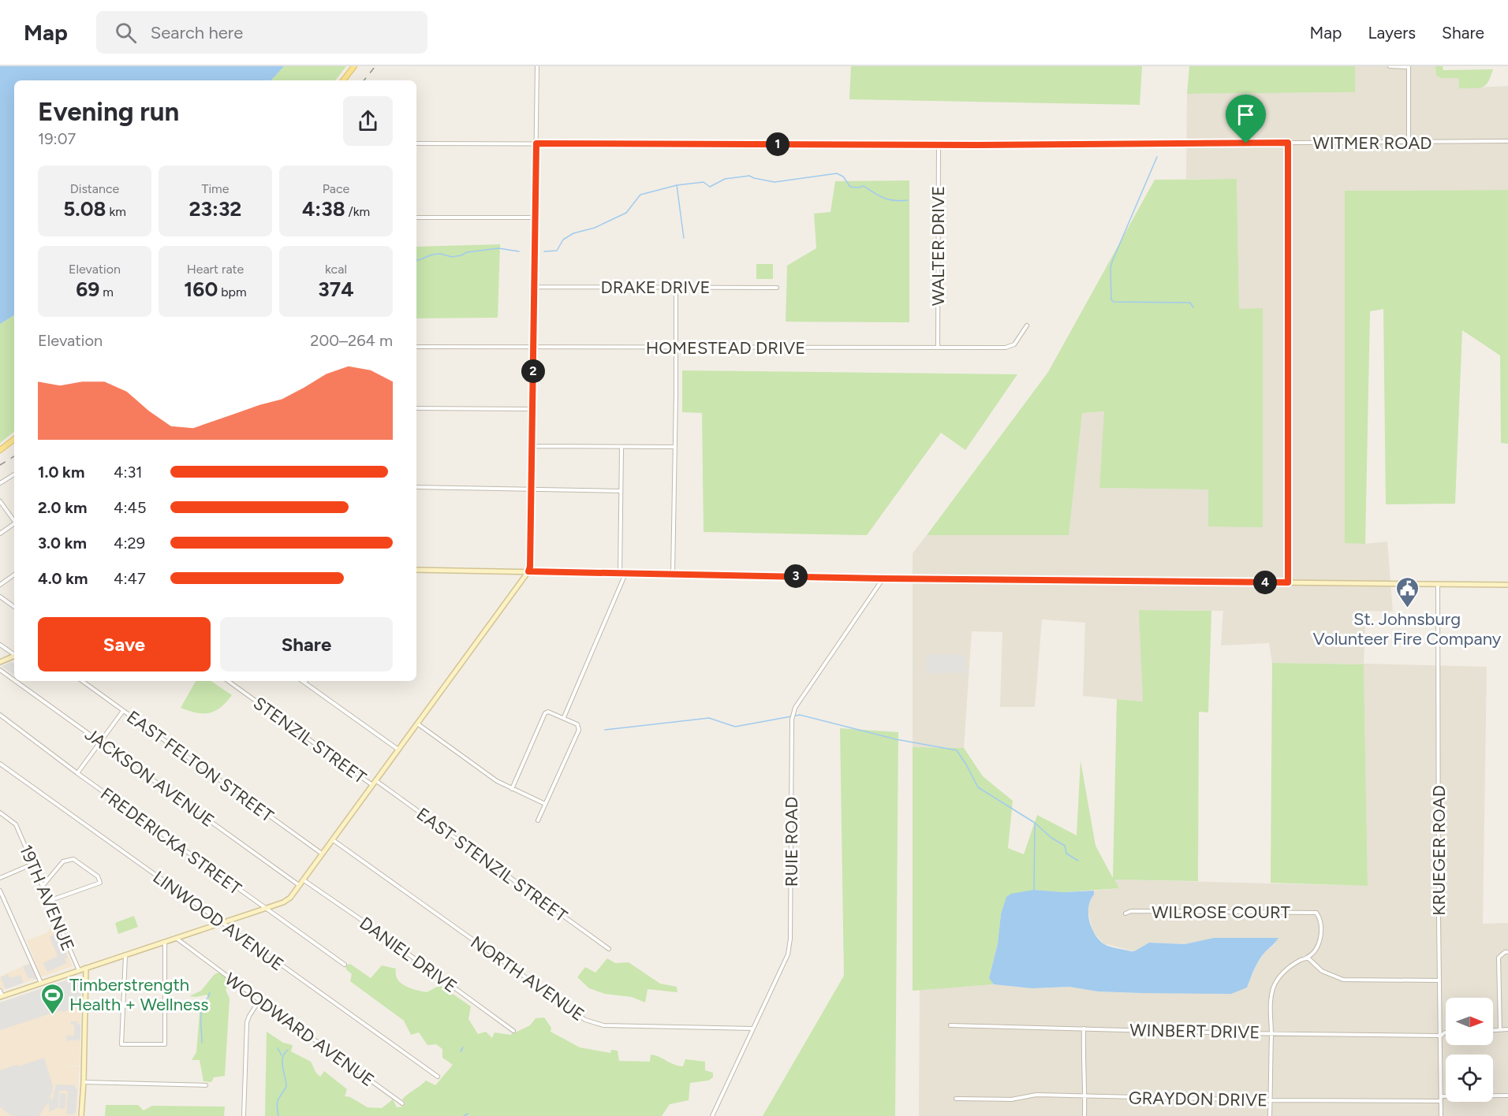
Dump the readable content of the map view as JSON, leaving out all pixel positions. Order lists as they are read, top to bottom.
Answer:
{
  "streets": {
    "street": [
      "WITMER ROAD",
      "WALTER DRIVE",
      "DRAKE DRIVE",
      "HOMESTEAD DRIVE",
      "STENZIL STREET",
      "EAST FELTON STREET",
      "JACKSON AVENUE",
      "FREDERICKA STREET",
      "RUIE ROAD",
      "KRUEGER ROAD",
      "EAST STENZIL STREET",
      "19TH AVENUE",
      "WILROSE COURT",
      "LINWOOD AVENUE",
      "DANIEL DRIVE",
      "NORTH AVENUE",
      "WOODWARD AVENUE",
      "WINBERT DRIVE",
      "GRAYDON DRIVE"
    ]
  },
  "crossings": [
    ["WITMER ROAD", "WALTER DRIVE"],
    ["WALTER DRIVE", "HOMESTEAD DRIVE"],
    ["RUIE ROAD", "NORTH AVENUE"],
    ["KRUEGER ROAD", "WINBERT DRIVE"],
    ["KRUEGER ROAD", "GRAYDON DRIVE"]
  ],
  "places": {
    "public building": ["St. Johnsburg Volunteer Fire Company"],
    "sports": ["Timberstrength Health + Wellness"]
  },
  "north": "right",
  "page": {
    "header": "Map",
    "search": "Search here",
    "nav": ["Map", "Layers", "Share"],
    "heading": ["Evening run", "19:07"],
    "pins": [
      "1",
      "2",
      "3",
      "4"
    ],
    "stats": [
      ["Distance", "5.08 km"],
      ["Time", "23:32"],
      ["Pace", "4:38 /km"],
      ["Elevation", "69 m"],
      ["Heart rate", "160 bpm"],
      ["kcal", "374"]
    ],
    "chart": ["Elevation", "200–264 m"],
    "list": [
      {
        "name": "1.0 km",
        "note": "4:31"
      },
      {
        "name": "2.0 km",
        "note": "4:45"
      },
      {
        "name": "3.0 km",
        "note": "4:29"
      },
      {
        "name": "4.0 km",
        "note": "4:47"
      }
    ],
    "buttons": ["Save", "Share"]
  }
}
